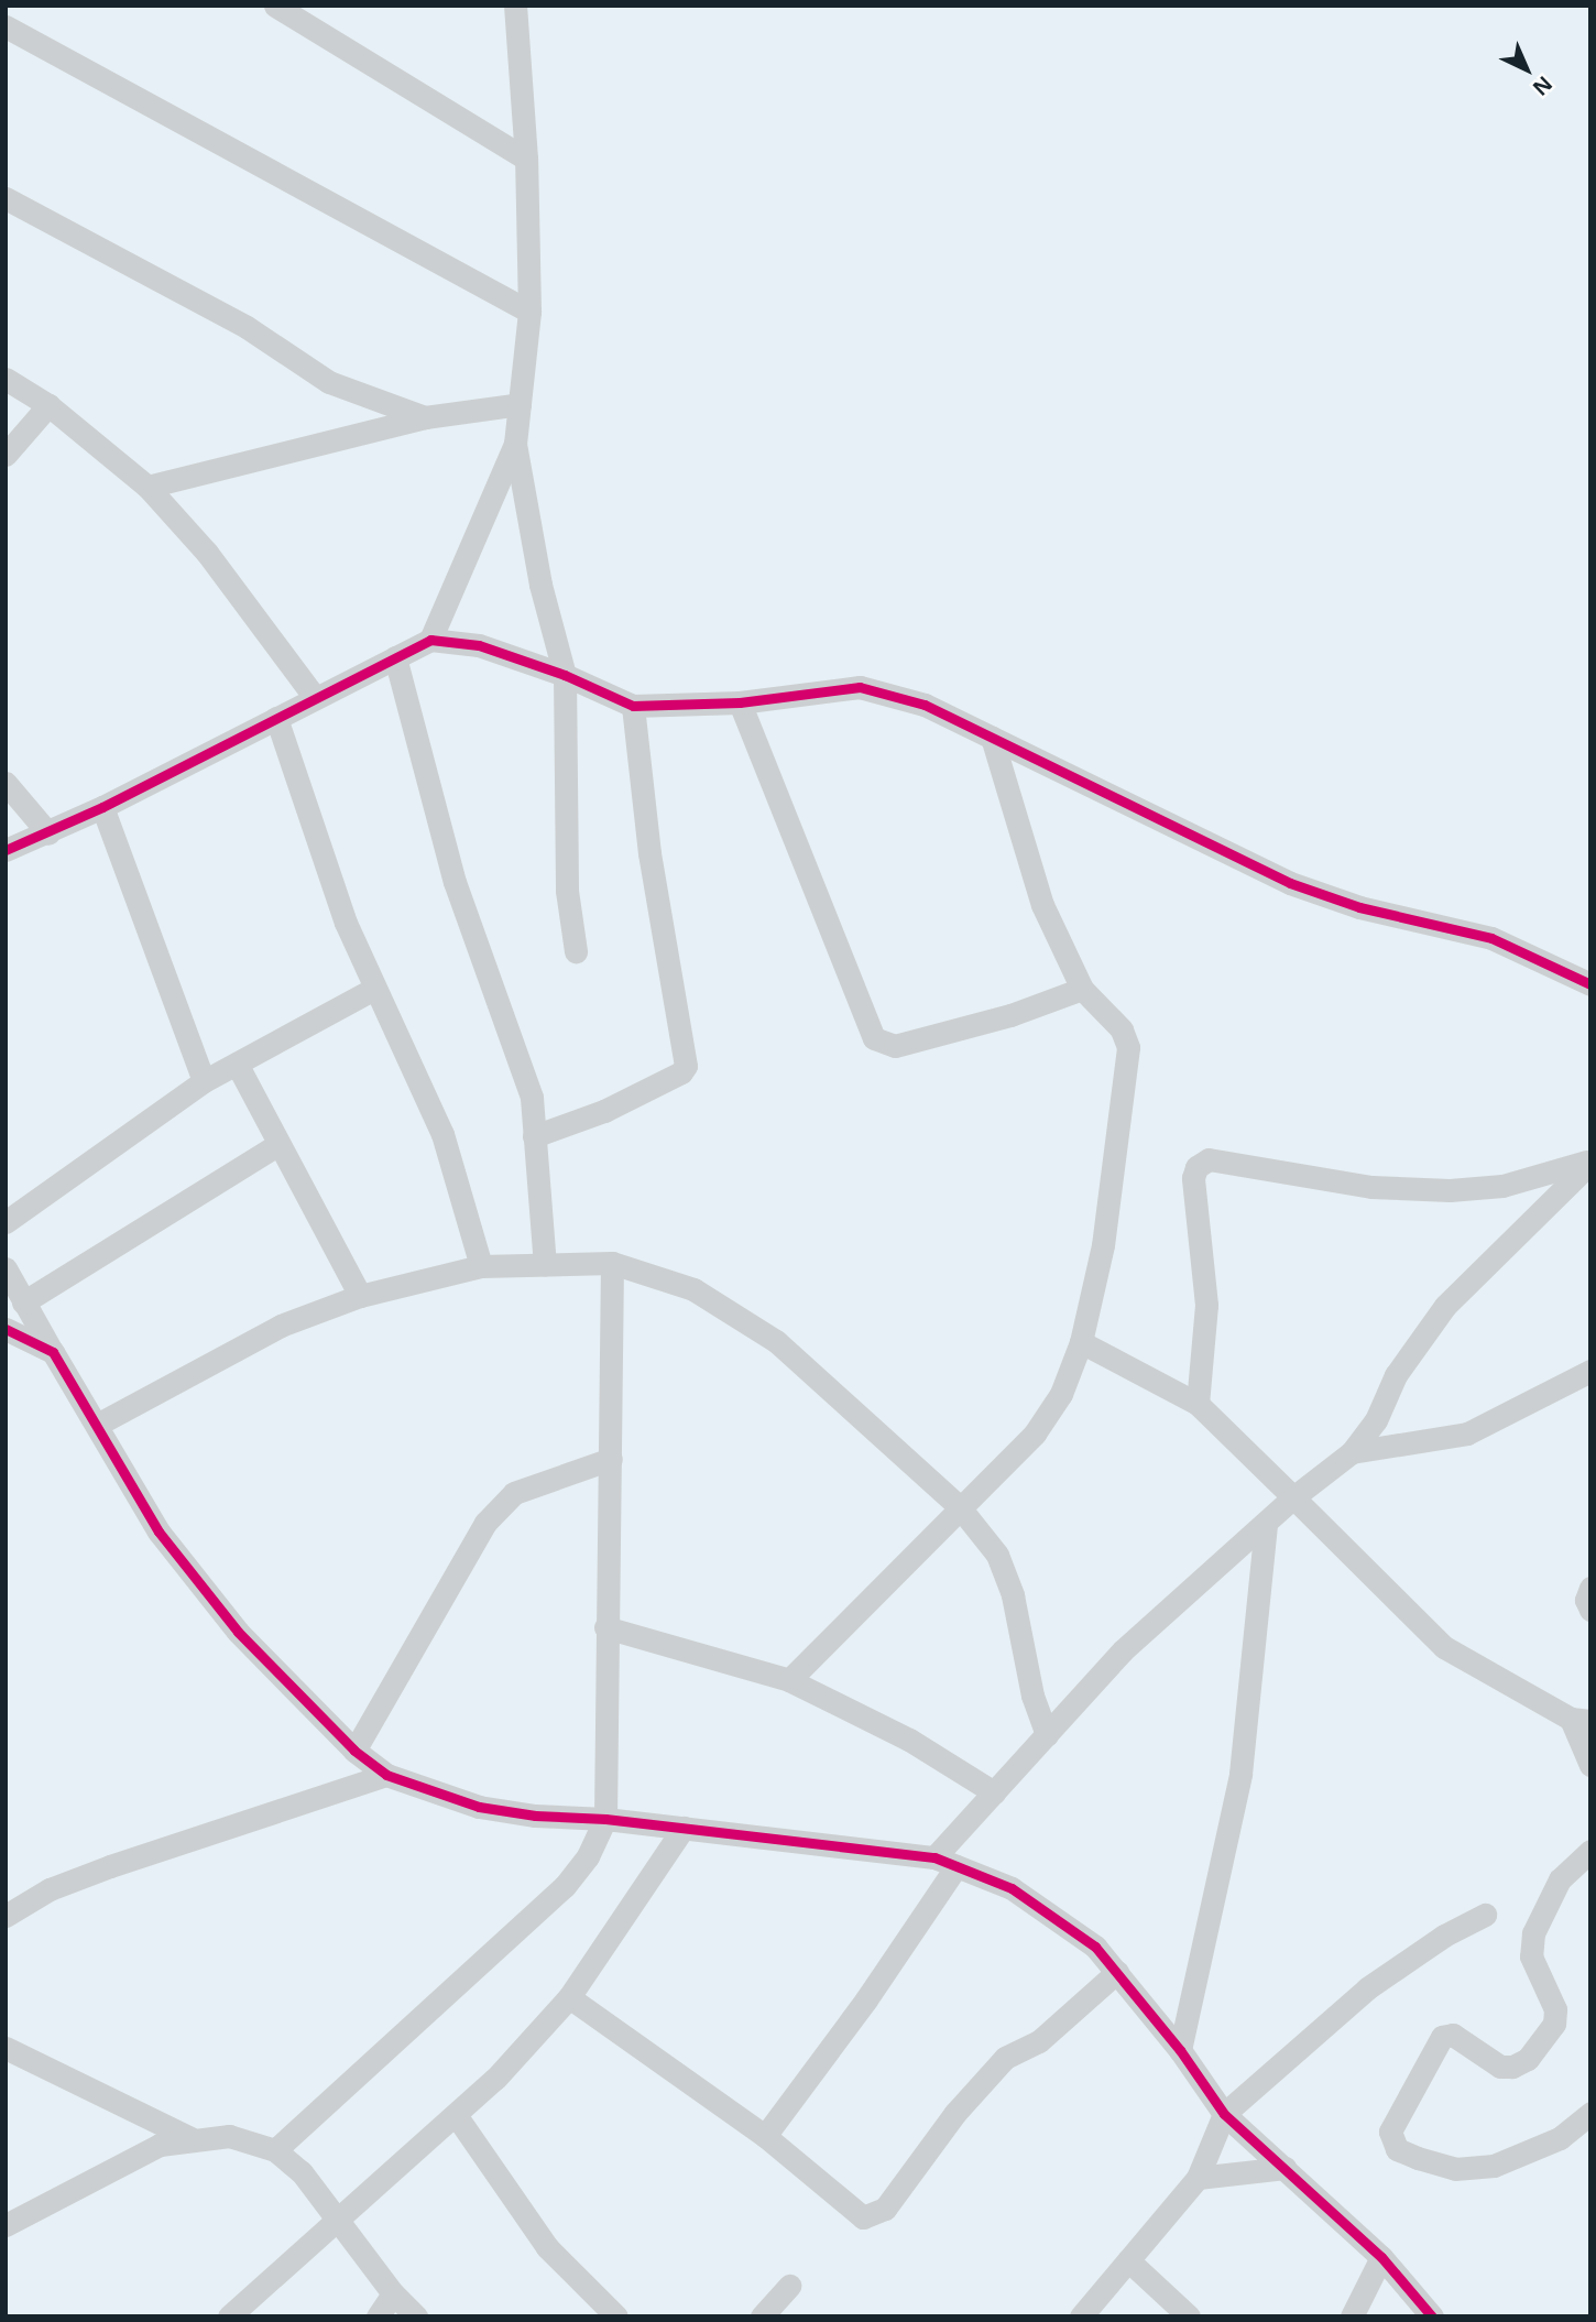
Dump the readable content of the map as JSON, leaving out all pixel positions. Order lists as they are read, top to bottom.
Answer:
{
  "north": "bottom right"
}
